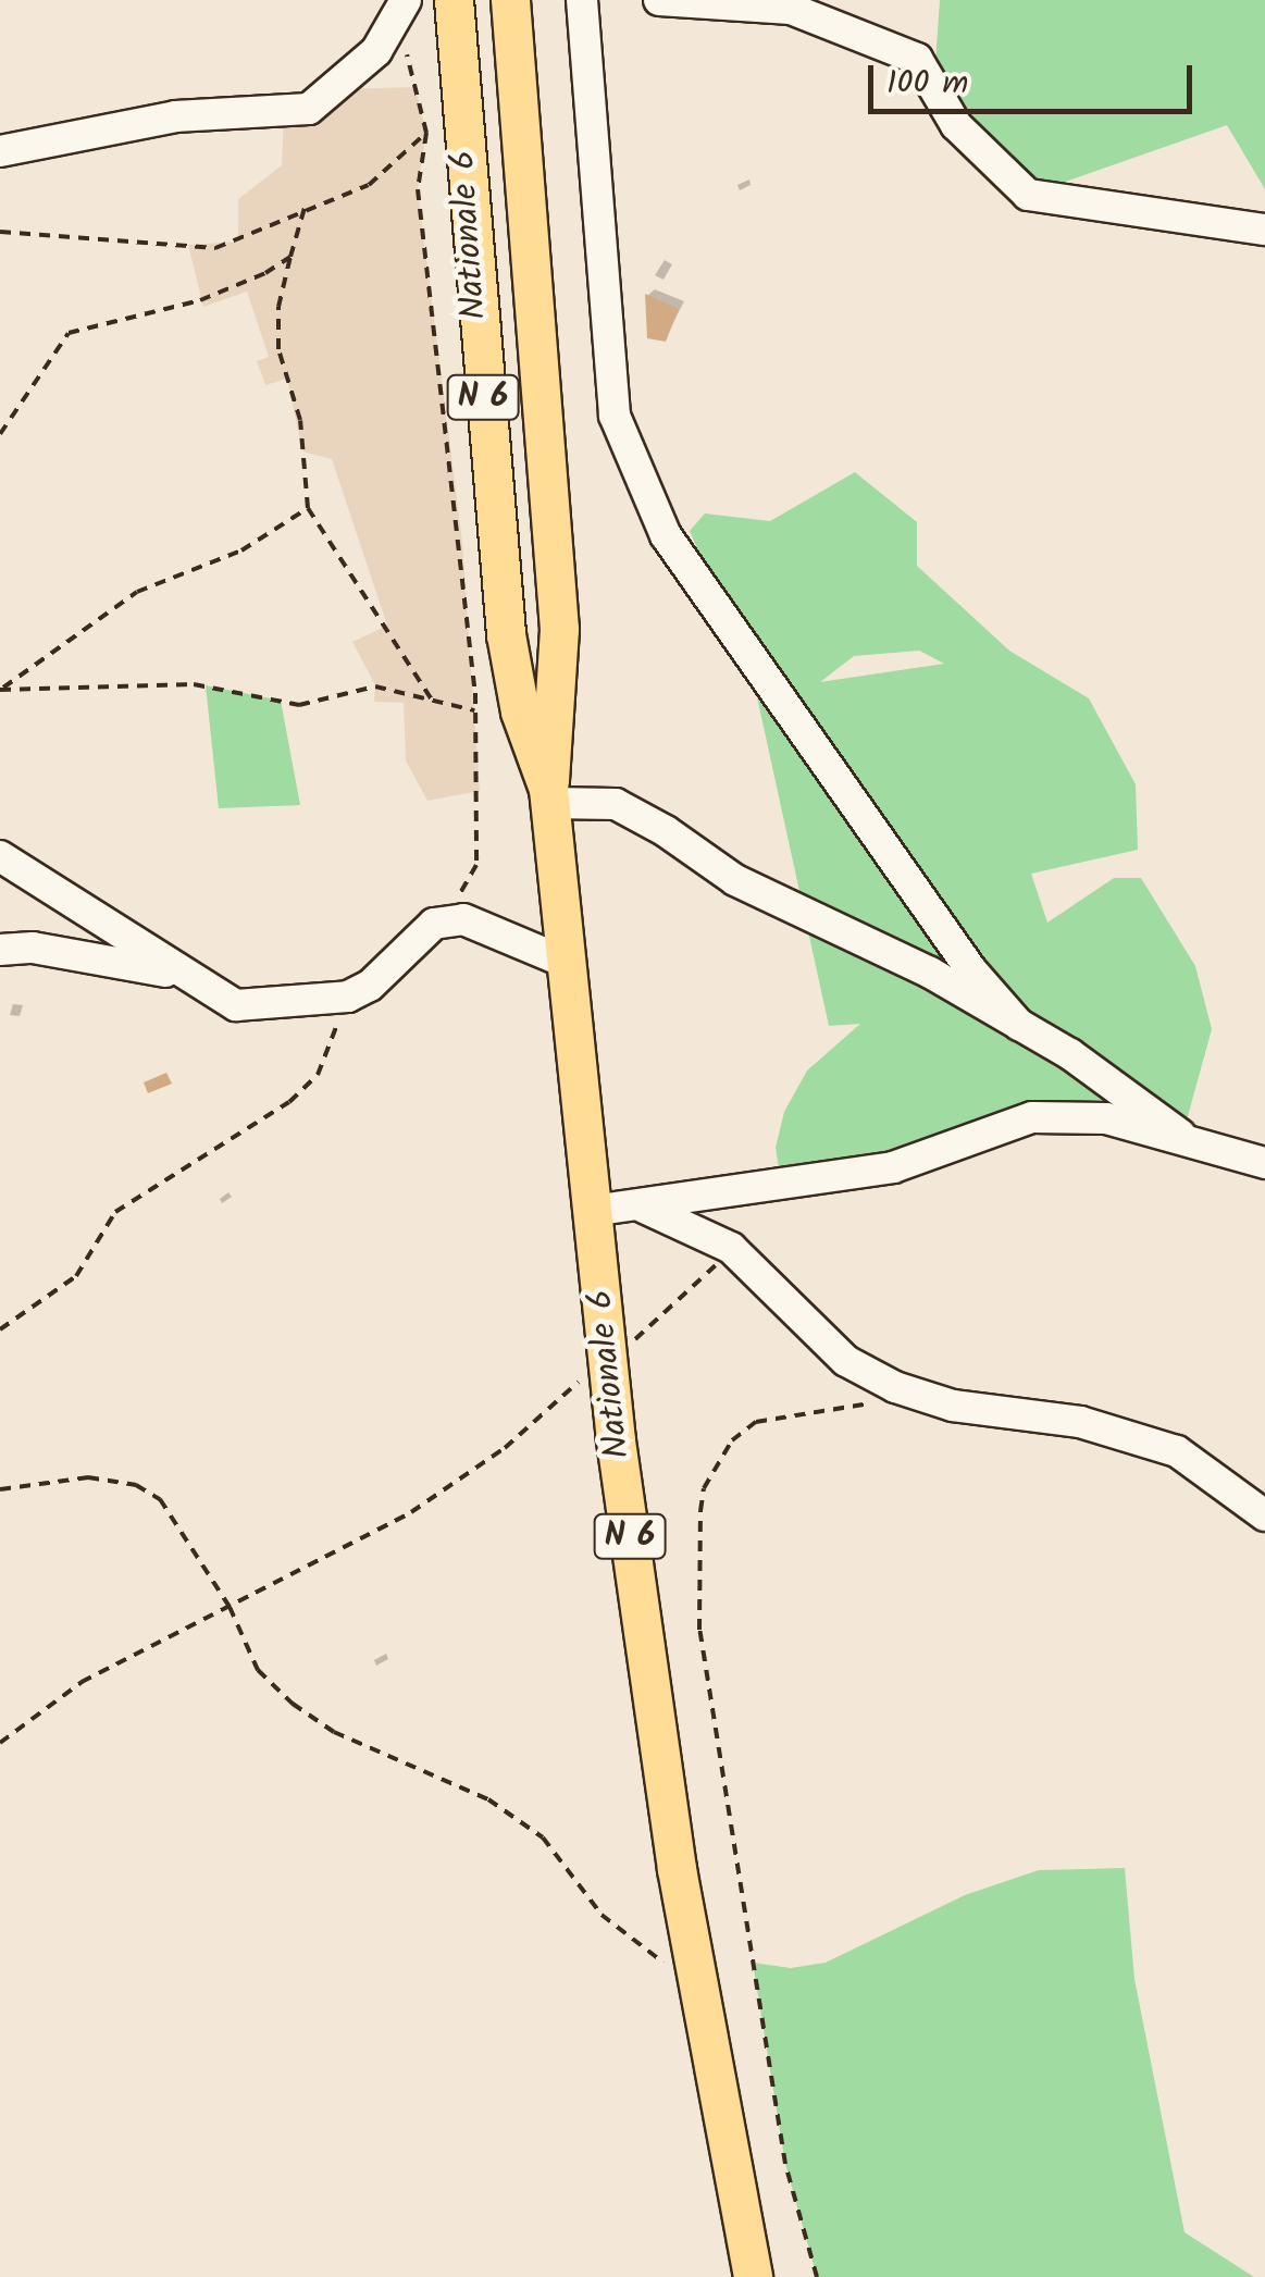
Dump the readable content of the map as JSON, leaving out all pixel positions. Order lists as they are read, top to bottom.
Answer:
{
  "streets": {
    "main road": ["Nationale 6", "N 6"]
  },
  "scale_bar": "100 m"
}
